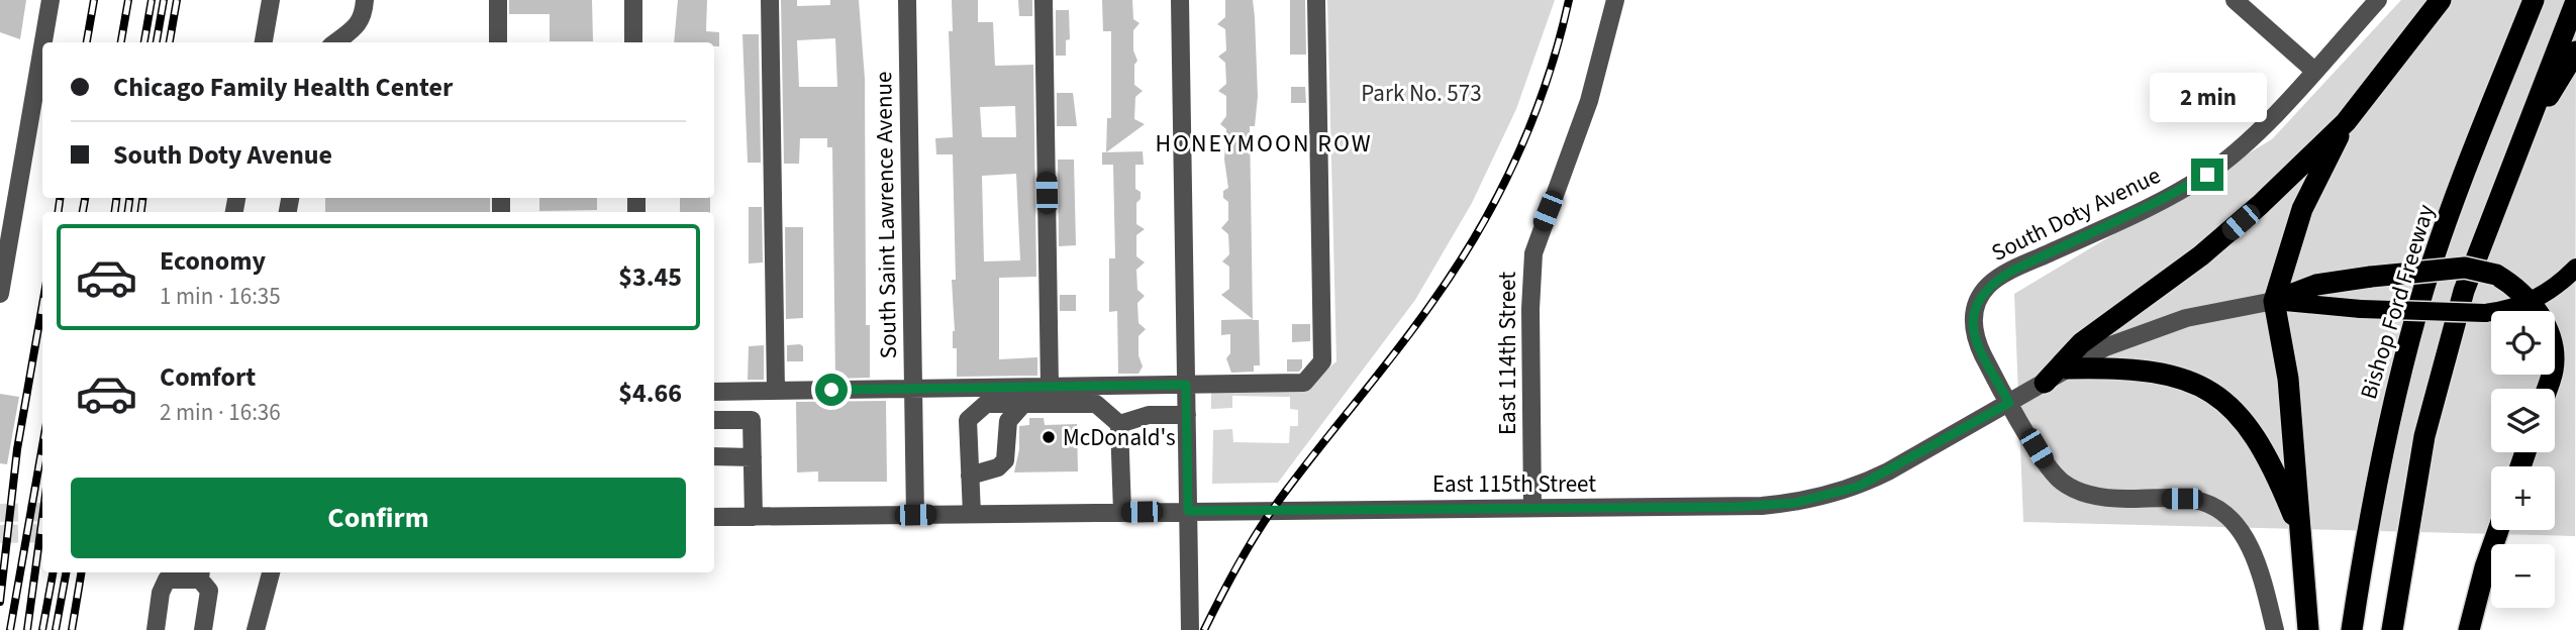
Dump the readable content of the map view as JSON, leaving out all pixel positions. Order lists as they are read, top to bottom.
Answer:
{
  "streets": {
    "highway": ["Bishop Ford Freeway"],
    "street": [
      "South Doty Avenue",
      "South Saint Lawrence Avenue",
      "East 114th Street",
      "East 115th Street"
    ]
  },
  "crossings": [
    ["South Doty Avenue", "East 115th Street"],
    ["South Saint Lawrence Avenue", "East 115th Street"],
    ["East 114th Street", "East 115th Street"]
  ],
  "districts": ["HONEYMOON ROW"],
  "parks": ["Park No. 573"],
  "places": ["McDonald's"],
  "page": {
    "banner": ["Chicago Family Health Center", "South Doty Avenue"],
    "bubble": "2 min",
    "list": [
      {
        "name": "Economy",
        "note": "1 min · 16:35",
        "value": "$3.45"
      },
      {
        "name": "Comfort",
        "note": "2 min · 16:36",
        "value": "$4.66"
      }
    ],
    "map_buttons": ["+", "−"],
    "buttons": "Confirm"
  }
}
